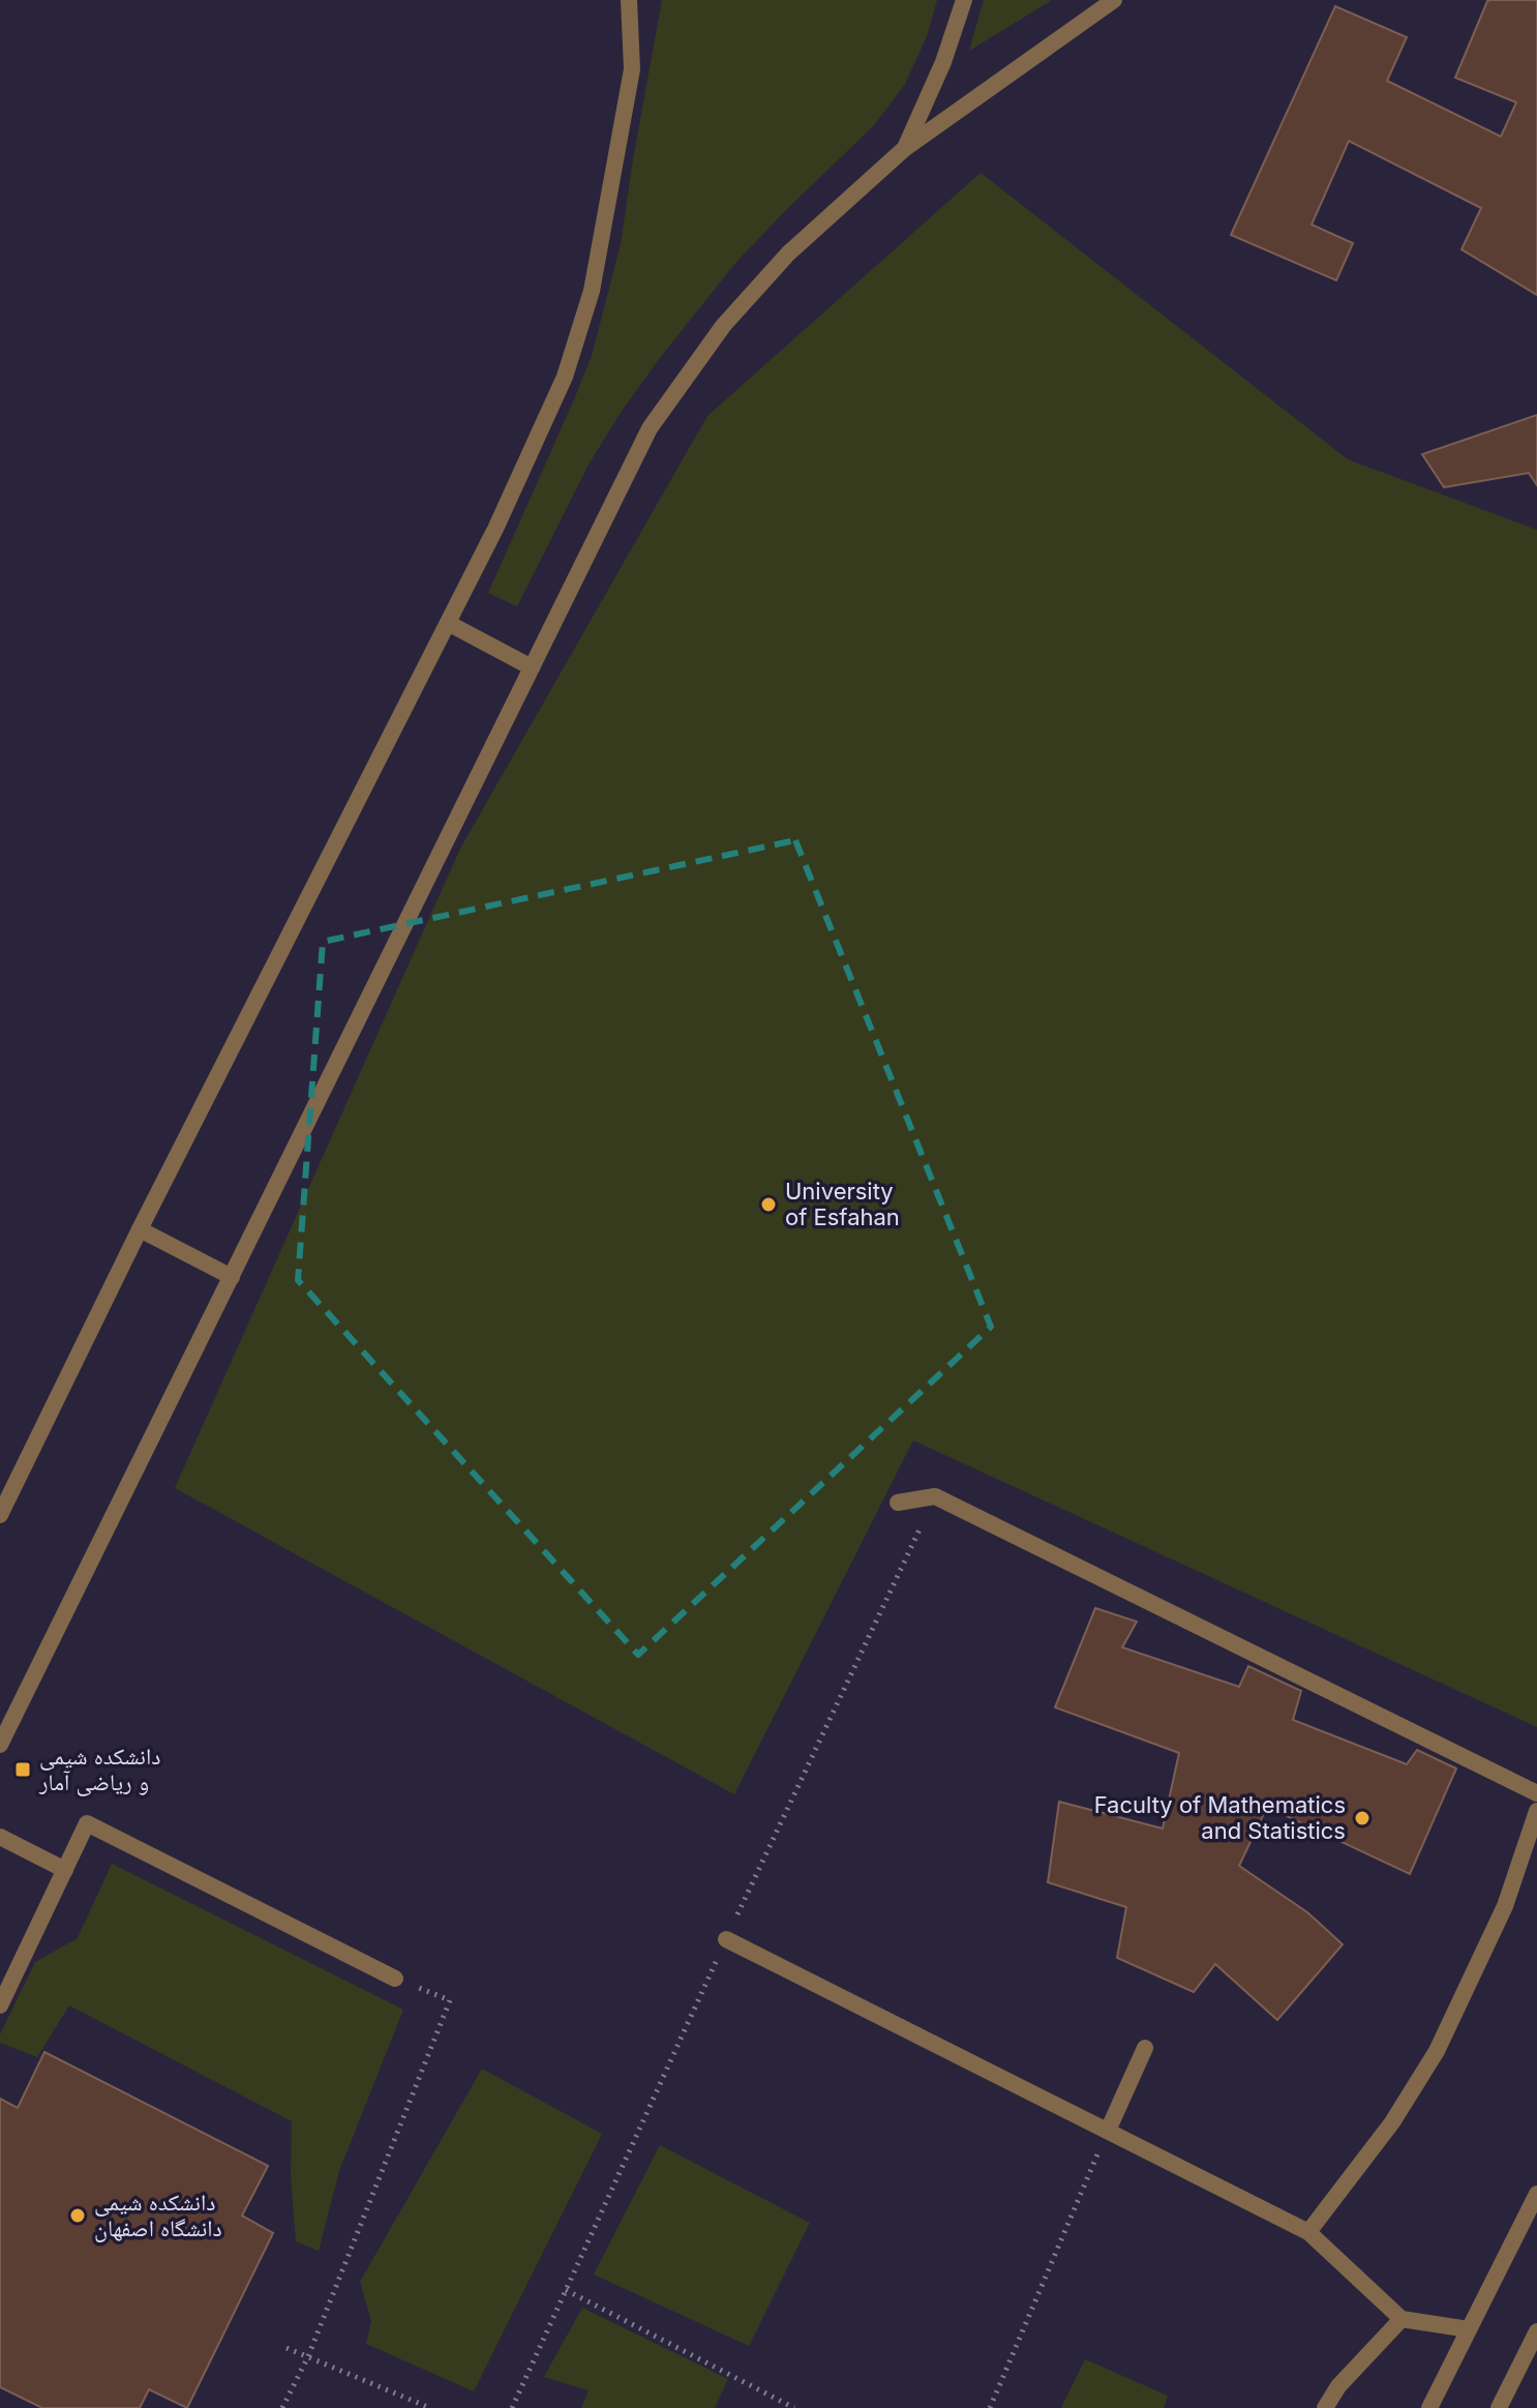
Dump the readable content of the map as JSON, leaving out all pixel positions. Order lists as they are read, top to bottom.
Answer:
{
  "places": {
    "other": ["University of Esfahan", "Faculty of Mathematics and Statistics", "دانشکده شیمی دانشگاه اصفهان"],
    "transit": ["دانشکده شیمی و ریاضی آمار"]
  }
}
